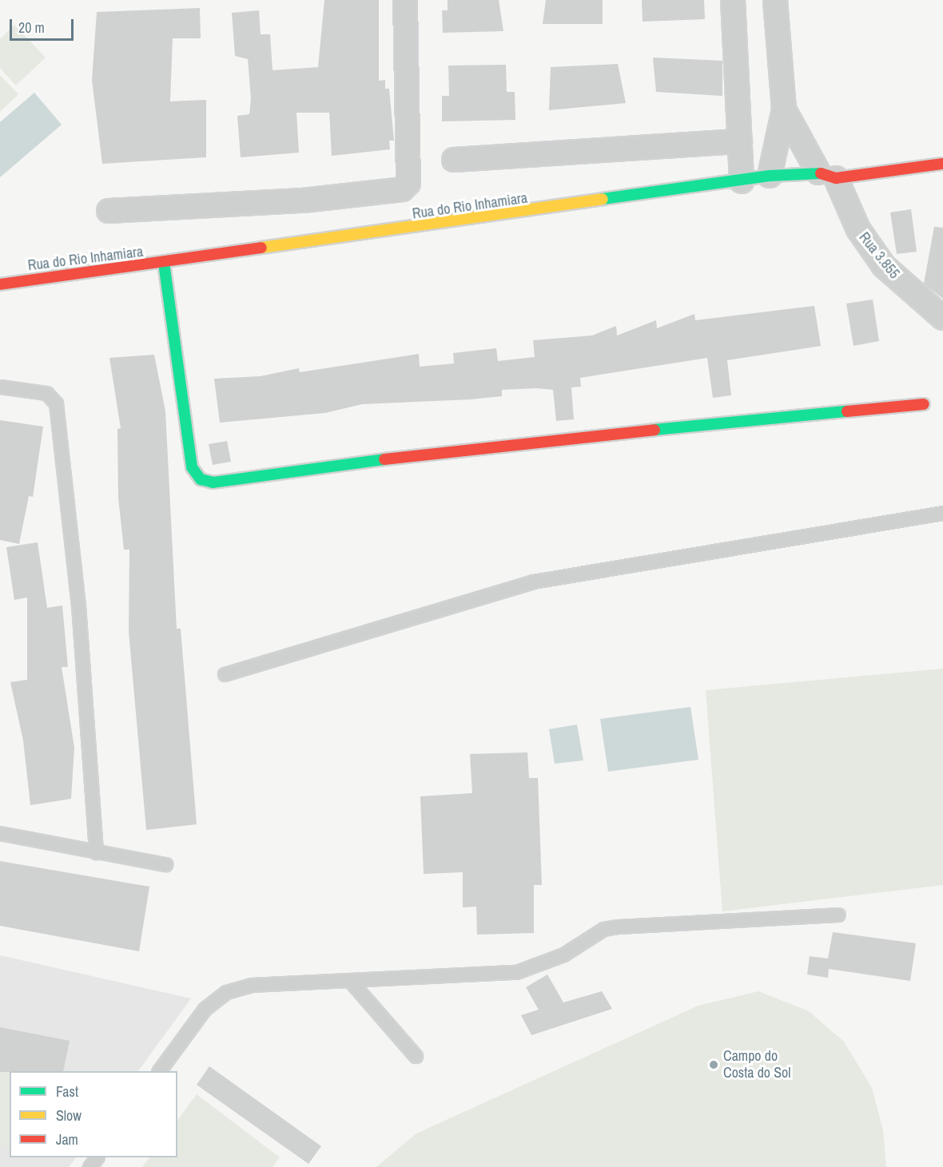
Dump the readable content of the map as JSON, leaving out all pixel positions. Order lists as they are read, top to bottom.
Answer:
{
  "streets": {
    "street": ["Rua do Rio Inhamiara", "Rua 3.855"]
  },
  "crossings": [
    ["Rua do Rio Inhamiara", "Rua 3.855"]
  ],
  "places": ["Campo do Costa do Sol"],
  "legend": ["Fast", "Slow", "Jam"],
  "scale_bar": "20 m"
}
